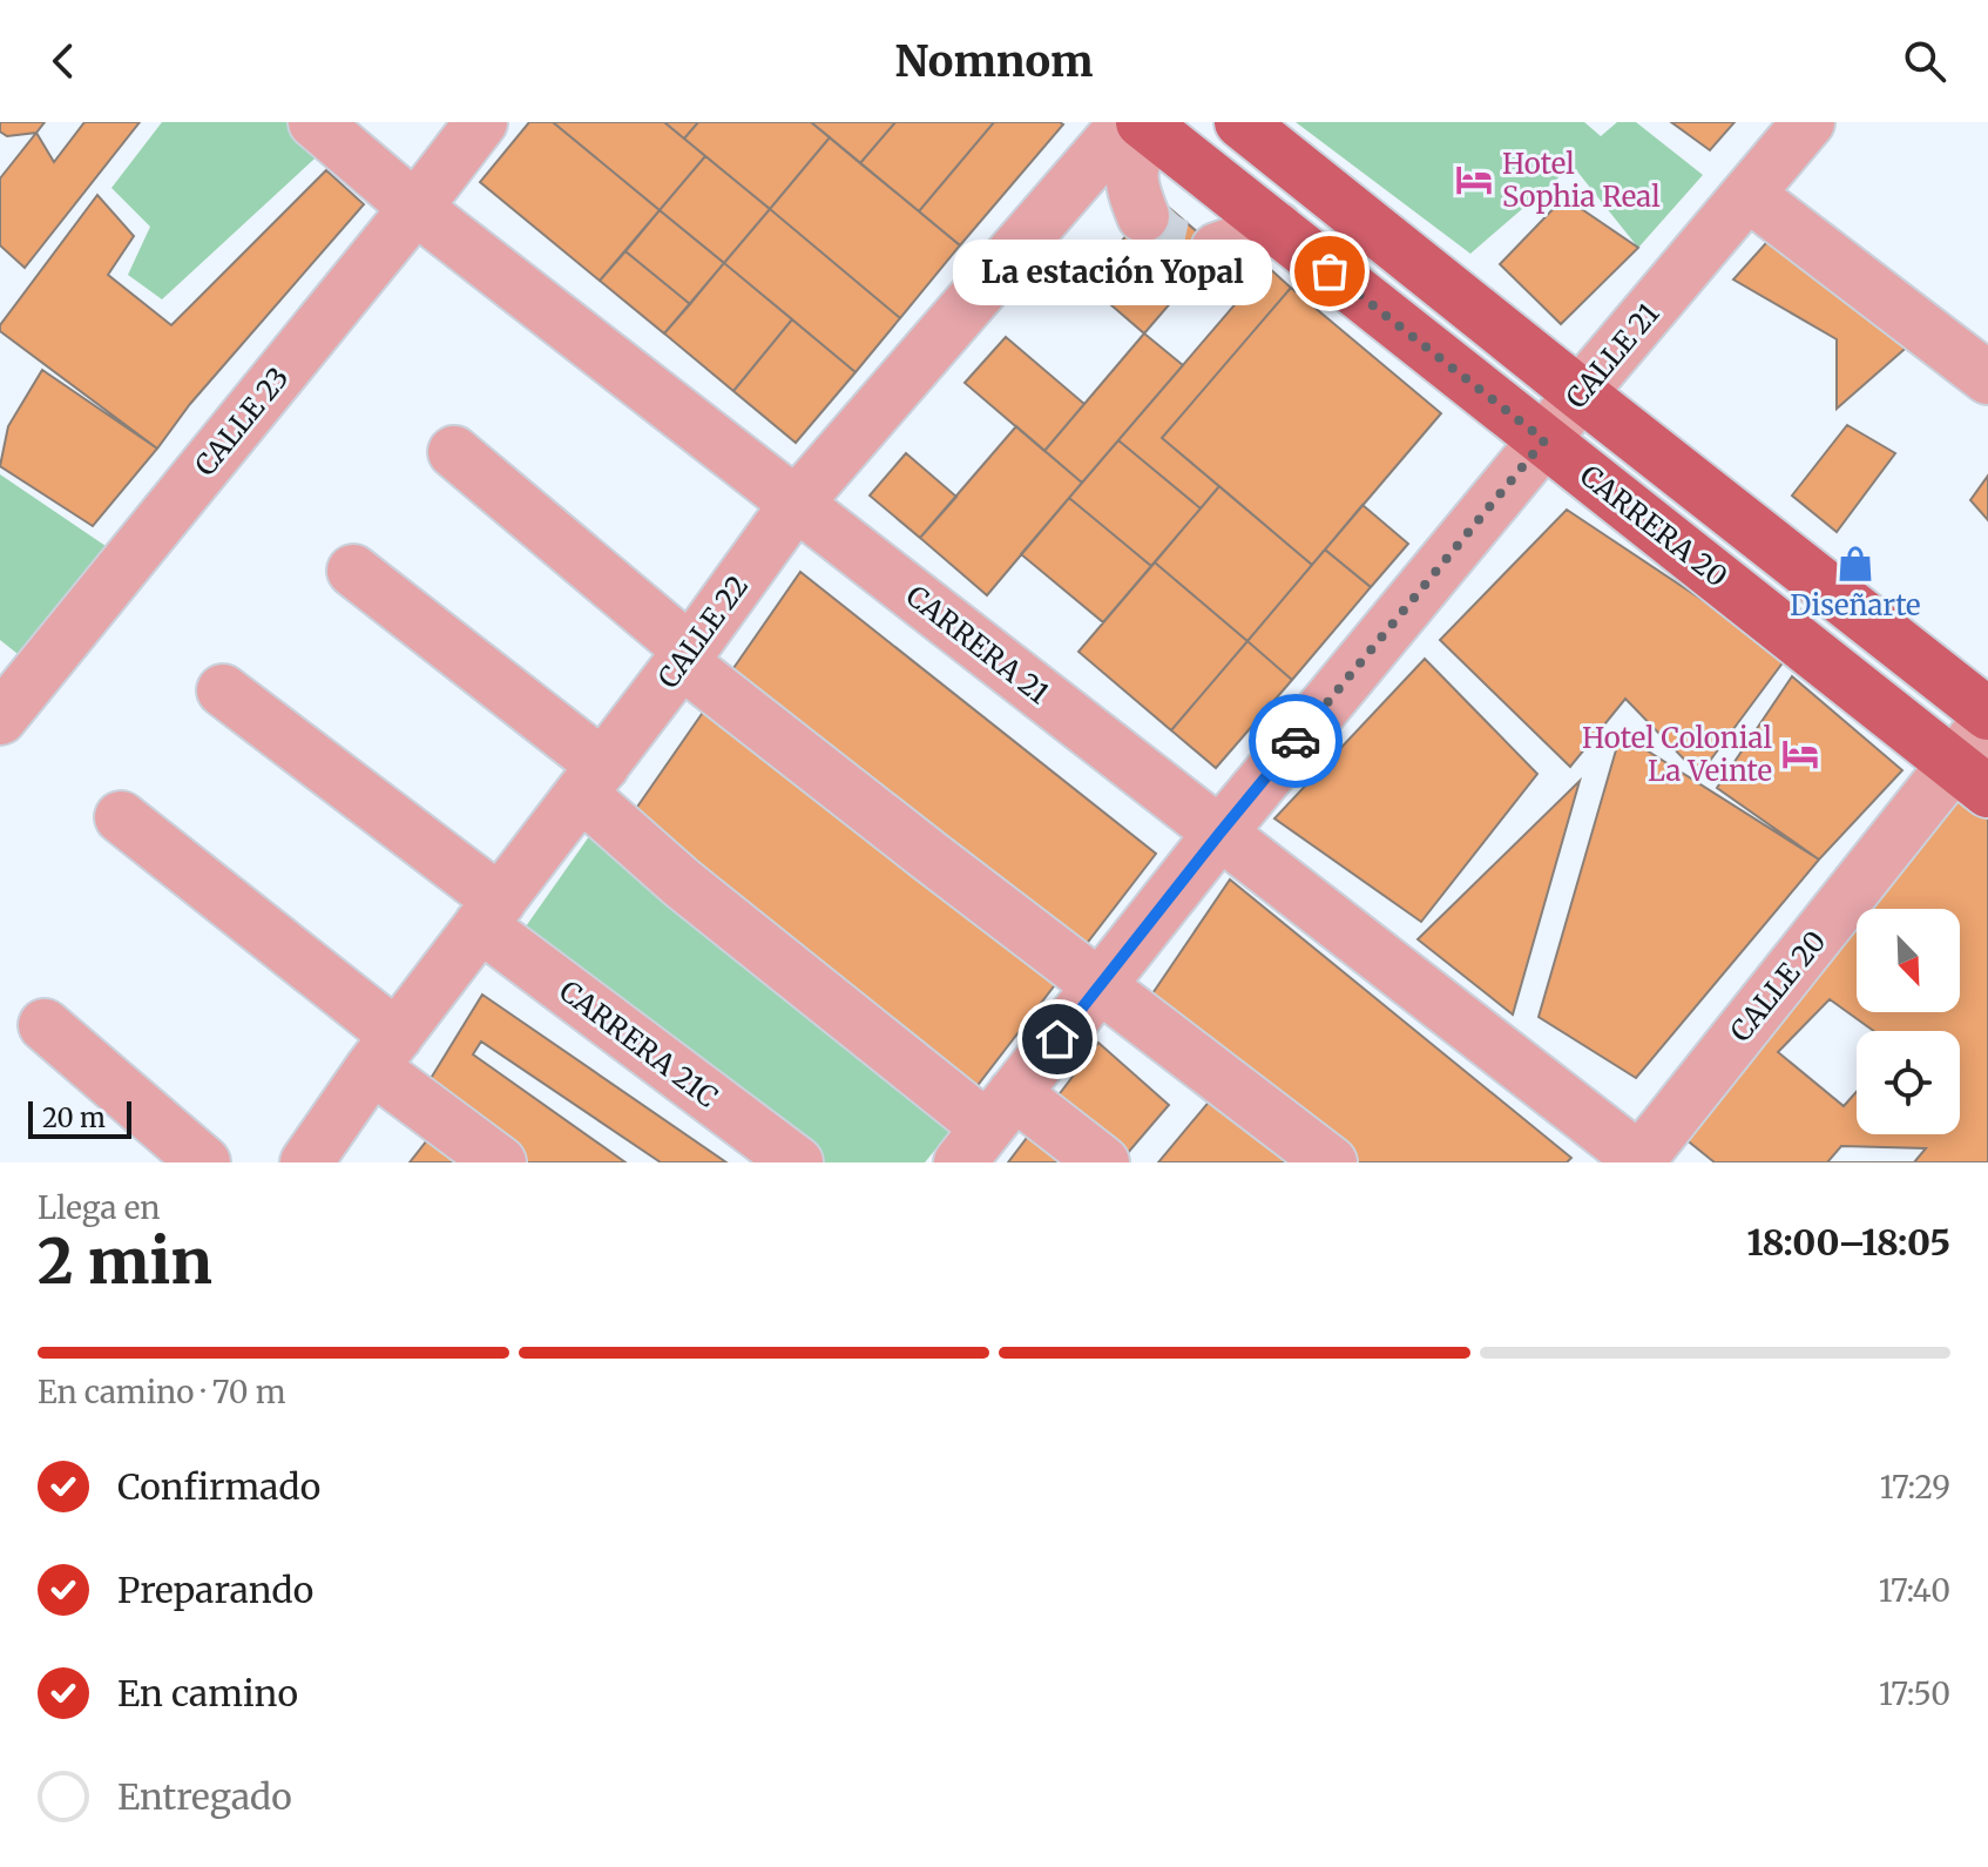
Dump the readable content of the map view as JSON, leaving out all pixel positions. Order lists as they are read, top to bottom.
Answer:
{
  "streets": {
    "main road": ["CARRERA 20"],
    "street": [
      "CALLE 21",
      "CALLE 23",
      "CALLE 22",
      "CARRERA 21",
      "CALLE 20",
      "CARRERA 21C"
    ]
  },
  "crossings": [
    ["CALLE 21", "CARRERA 20"],
    ["CALLE 21", "CARRERA 21"],
    ["CALLE 23", "CARRERA 21"],
    ["CARRERA 20", "CALLE 22"],
    ["CARRERA 20", "CALLE 20"],
    ["CALLE 22", "CARRERA 21"],
    ["CALLE 22", "CARRERA 21C"],
    ["CARRERA 21", "CALLE 20"]
  ],
  "places": {
    "hotel": ["Hotel Sophia Real", "Hotel Colonial La Veinte"],
    "other": ["La estación Yopal"],
    "shop": ["Diseñarte"]
  },
  "scale_bar": "20 m",
  "north": "bottom right",
  "page": {
    "header": "Nomnom",
    "bubble": "La estación Yopal",
    "scale": "20 m",
    "heading": ["2 min", "Llega en", "18:00–18:05"],
    "bar": "En camino · 70 m",
    "list": [
      ["Confirmado", "17:29"],
      ["Preparando", "17:40"],
      ["En camino", "17:50"],
      "Entregado"
    ]
  }
}
